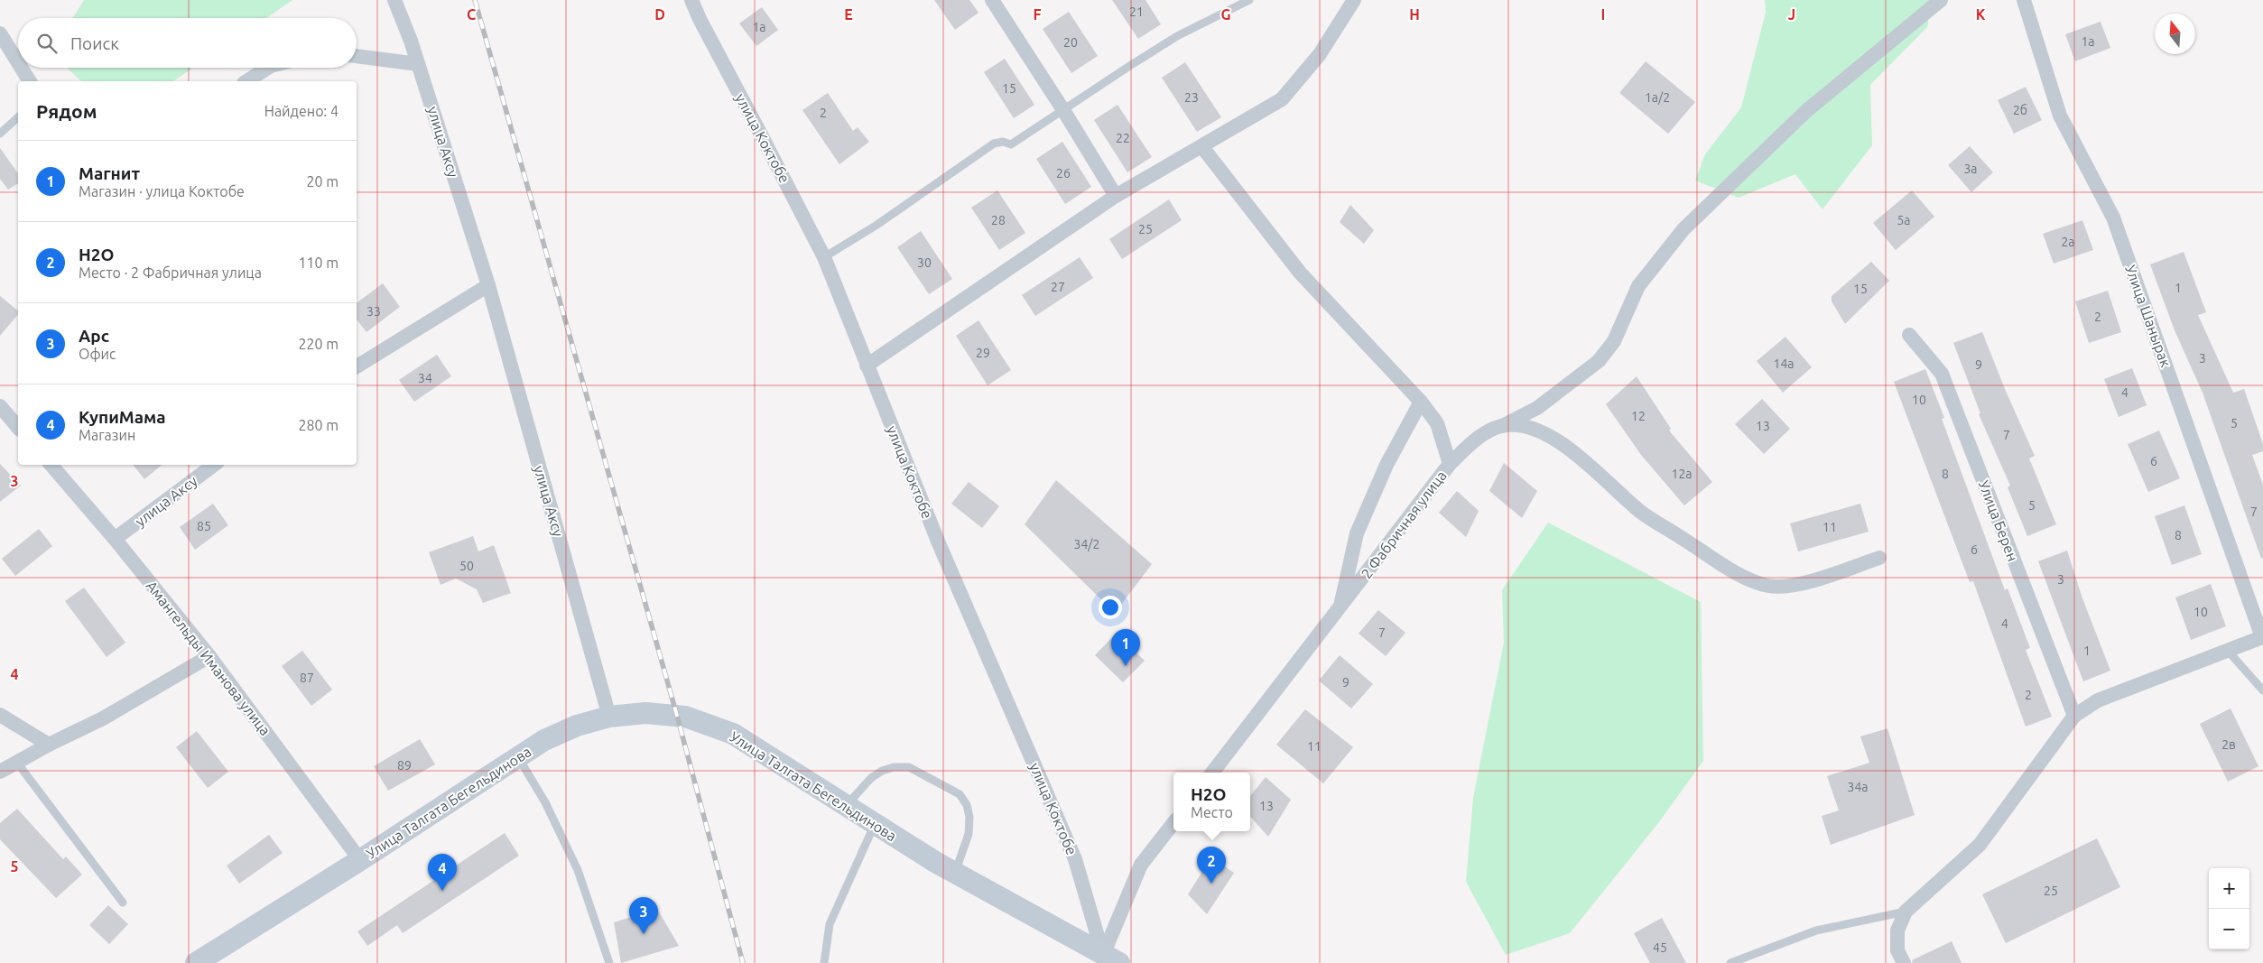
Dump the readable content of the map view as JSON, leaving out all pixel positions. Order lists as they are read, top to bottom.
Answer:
{
  "streets": {
    "street": [
      "улица Коктобе",
      "улица Аксу",
      "Улица Шанырак",
      "Улица Берен",
      "2 Фабричная улица",
      "Амангельды Иманова улица",
      "Улица Талгата Бегельдинова"
    ]
  },
  "crossings": [
    ["улица Коктобе", "Улица Талгата Бегельдинова"],
    ["улица Аксу", "Амангельды Иманова улица"],
    ["улица Аксу", "Улица Талгата Бегельдинова"],
    ["Амангельды Иманова улица", "Улица Талгата Бегельдинова"]
  ],
  "house_numbers": [
    "21",
    "1а",
    "1а",
    "20",
    "15",
    "23",
    "1а/2",
    "2б",
    "2",
    "22",
    "3а",
    "26",
    "28",
    "5а",
    "25",
    "2а",
    "30",
    "27",
    "1",
    "15",
    "33",
    "2",
    "29",
    "3",
    "14а",
    "9",
    "34",
    "4",
    "10",
    "12",
    "5",
    "13",
    "7",
    "6",
    "12а",
    "8",
    "5",
    "7",
    "85",
    "11",
    "8",
    "34/2",
    "6",
    "50",
    "3",
    "10",
    "4",
    "7",
    "1",
    "87",
    "9",
    "2",
    "2в",
    "11",
    "89",
    "34а",
    "13",
    "25",
    "45"
  ],
  "north": "top",
  "page": {
    "search": "Поиск",
    "heading": ["Рядом", "Найдено: 4"],
    "list": [
      {
        "mark": "1",
        "name": "Магнит",
        "note": "Магазин · улица Коктобе",
        "value": "20 m"
      },
      {
        "mark": "2",
        "name": "H2O",
        "note": "Место · 2 Фабричная улица",
        "value": "110 m"
      },
      {
        "mark": "3",
        "name": "Арс",
        "note": "Офис",
        "value": "220 m"
      },
      {
        "mark": "4",
        "name": "КупиМама",
        "note": "Магазин",
        "value": "280 m"
      }
    ],
    "pins": [
      "1",
      "2",
      "4",
      "3"
    ],
    "popup": ["H2O", "Место"],
    "map_buttons": ["+", "−"]
  },
  "grid": {
    "columns": [
      "C",
      "D",
      "E",
      "F",
      "G",
      "H",
      "I",
      "J",
      "K"
    ],
    "rows": ["3", "4", "5"]
  }
}
